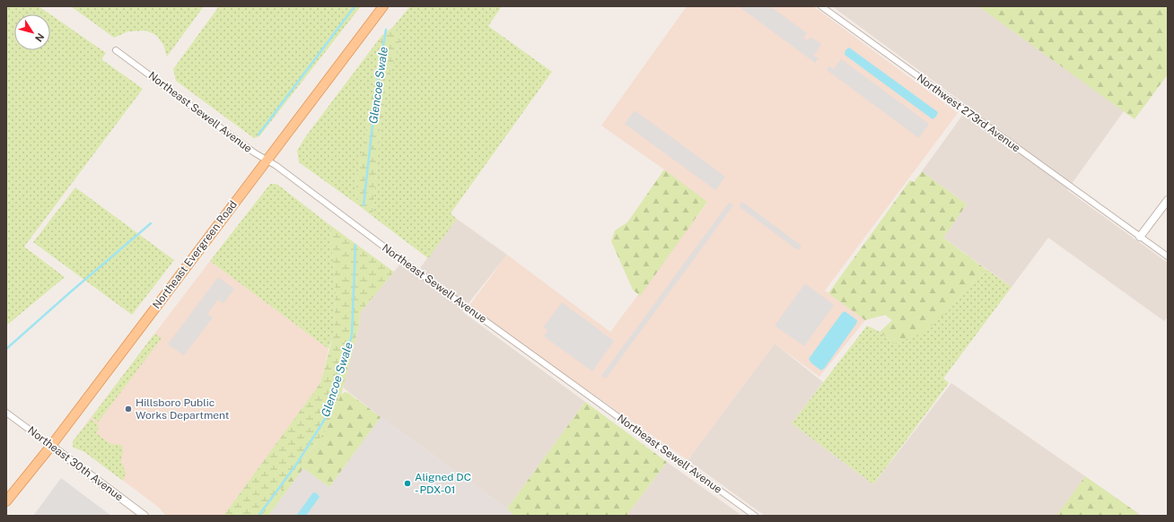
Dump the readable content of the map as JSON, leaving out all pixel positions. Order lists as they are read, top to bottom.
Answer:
{
  "streets": {
    "main road": ["Northeast Evergreen Road"],
    "street": ["Northeast Sewell Avenue", "Northwest 273rd Avenue", "Northeast 30th Avenue"]
  },
  "crossings": [
    ["Northeast Sewell Avenue", "Northeast Evergreen Road"],
    ["Northeast Evergreen Road", "Northeast 30th Avenue"]
  ],
  "water": ["Glencoe Swale"],
  "places": ["Hillsboro Public Works Department", "Aligned DC - PDX-01"],
  "north": "bottom right"
}
